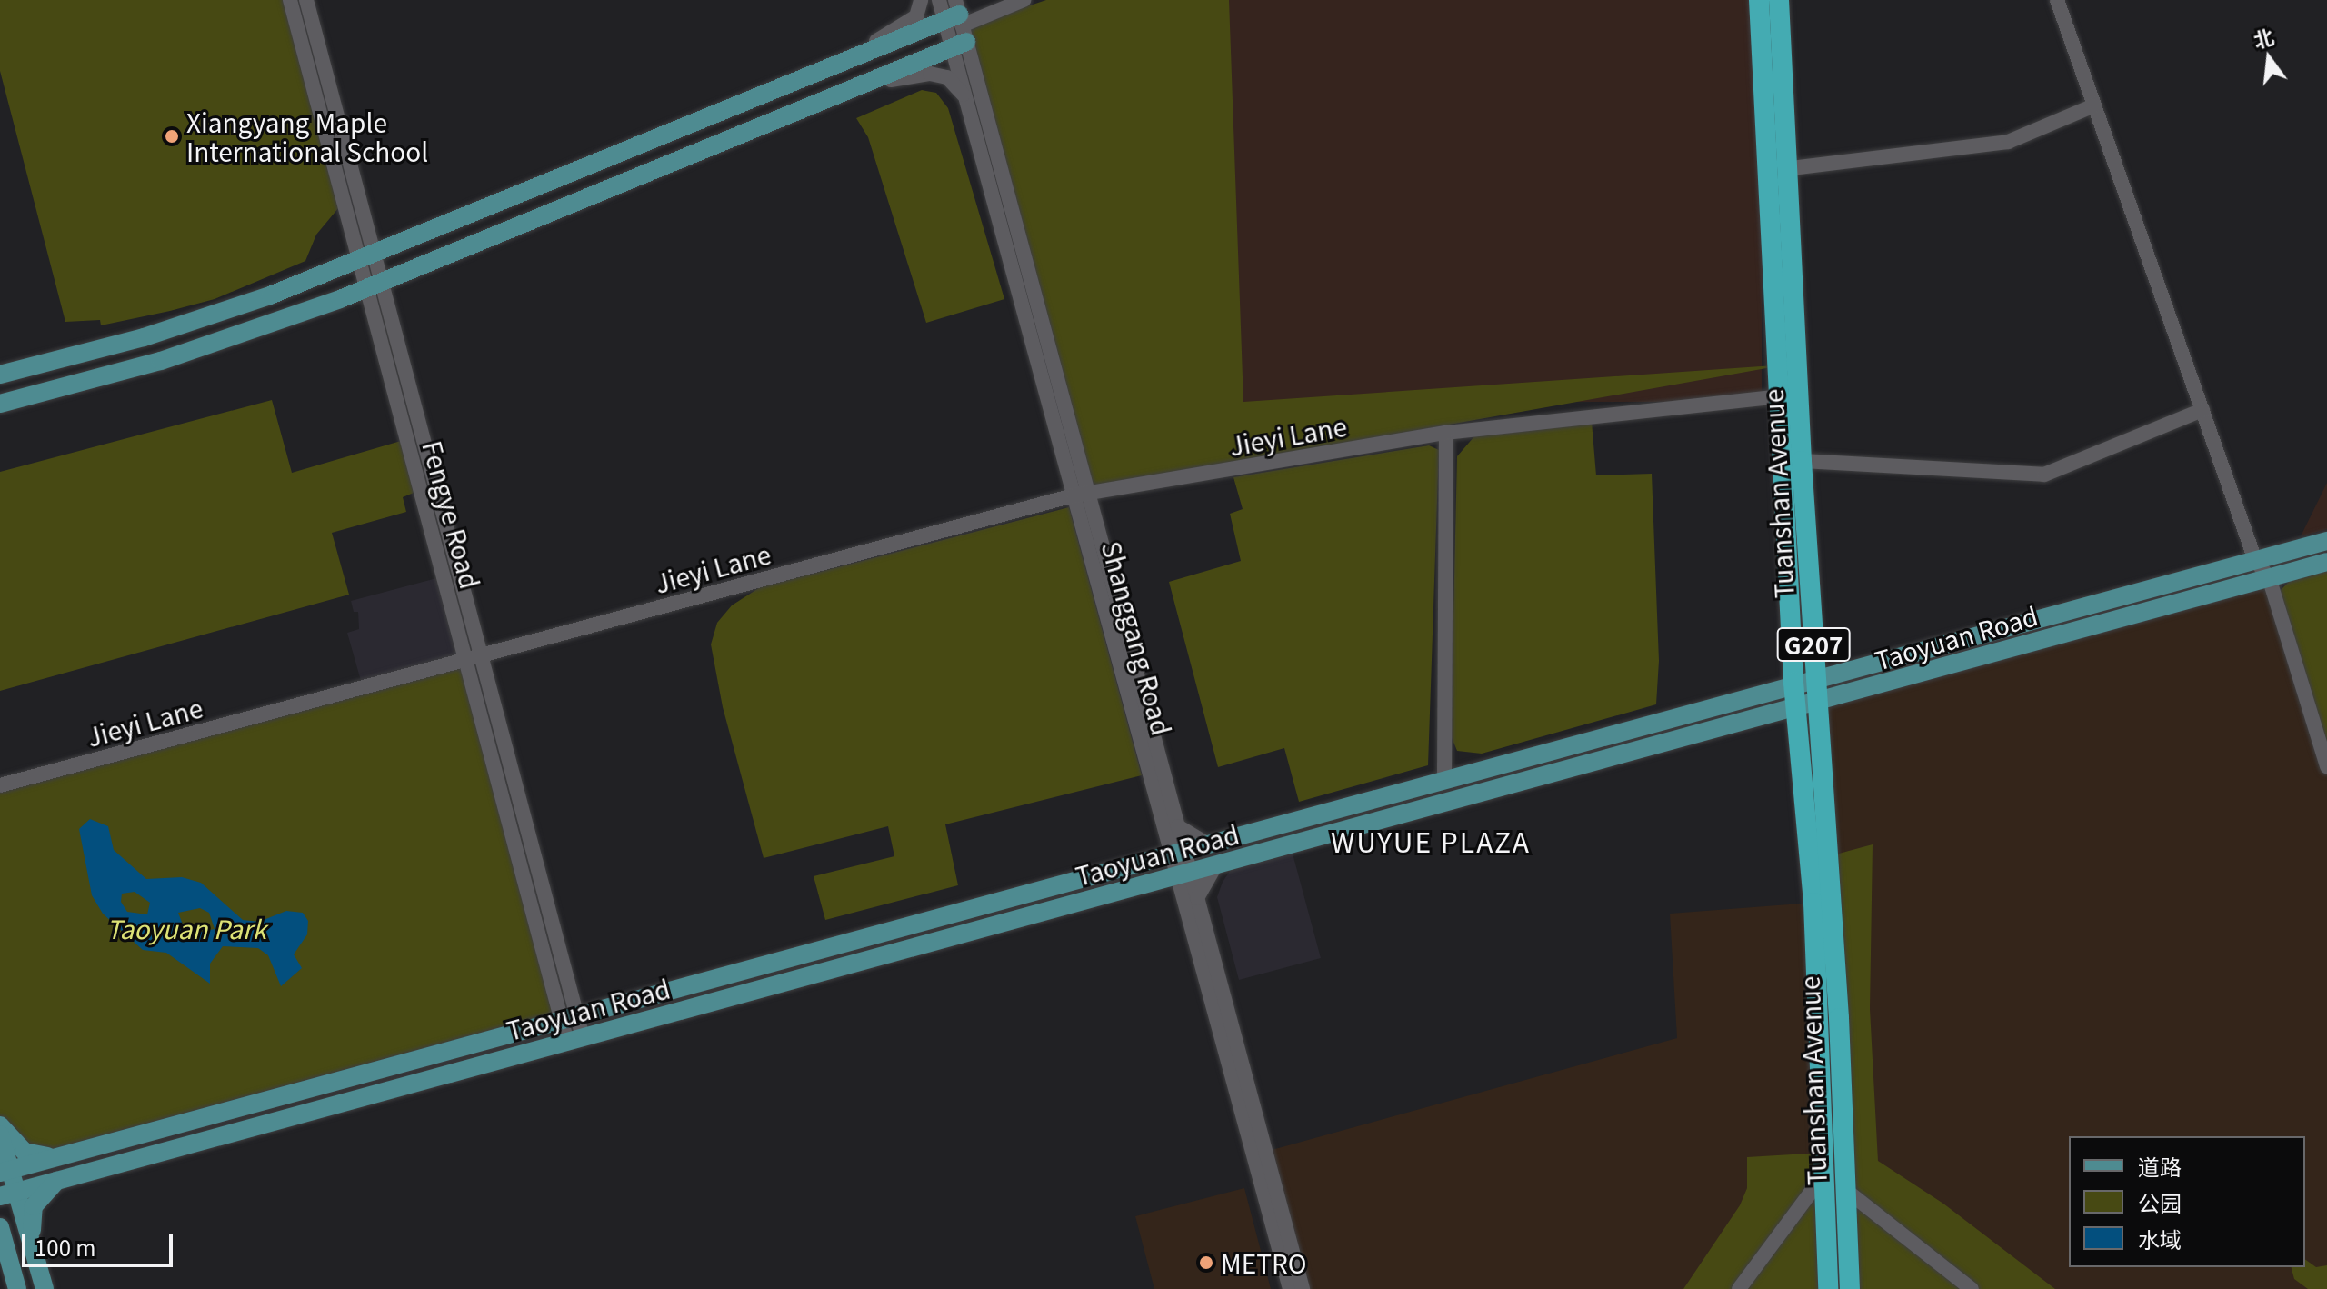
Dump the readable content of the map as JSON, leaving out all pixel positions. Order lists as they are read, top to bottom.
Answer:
{
  "streets": {
    "highway": ["Tuanshan Avenue", "G207"],
    "main road": ["Taoyuan Road"],
    "street": ["Jieyi Lane", "Fengye Road", "Shanggang Road"]
  },
  "crossings": [
    ["Jieyi Lane", "Tuanshan Avenue"],
    ["Jieyi Lane", "Fengye Road"],
    ["Jieyi Lane", "Shanggang Road"],
    ["Tuanshan Avenue", "Taoyuan Road"],
    ["Fengye Road", "Taoyuan Road"],
    ["Taoyuan Road", "Shanggang Road"]
  ],
  "districts": ["WUYUE PLAZA"],
  "parks": ["Taoyuan Park"],
  "places": ["Xiangyang Maple International School", "METRO"],
  "legend": ["道路", "公园", "水域"],
  "scale_bar": "100 m",
  "north": "top"
}
